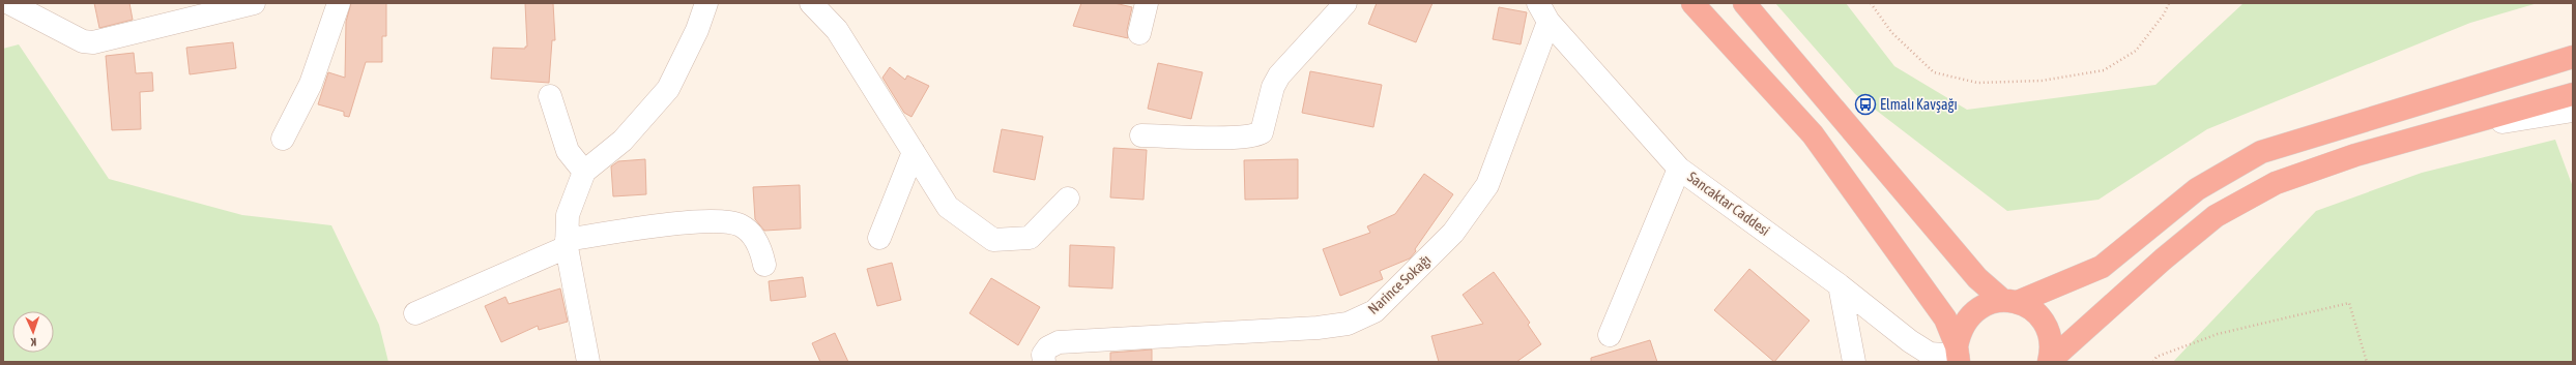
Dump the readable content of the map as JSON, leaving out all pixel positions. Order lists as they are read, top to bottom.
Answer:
{
  "streets": {
    "street": ["Sancaktar Caddesi", "Narince Sokağı"]
  },
  "crossings": [
    ["Sancaktar Caddesi", "Narince Sokağı"]
  ],
  "places": {
    "bus stop": ["Elmalı Kavşağı"]
  },
  "north": "bottom"
}
